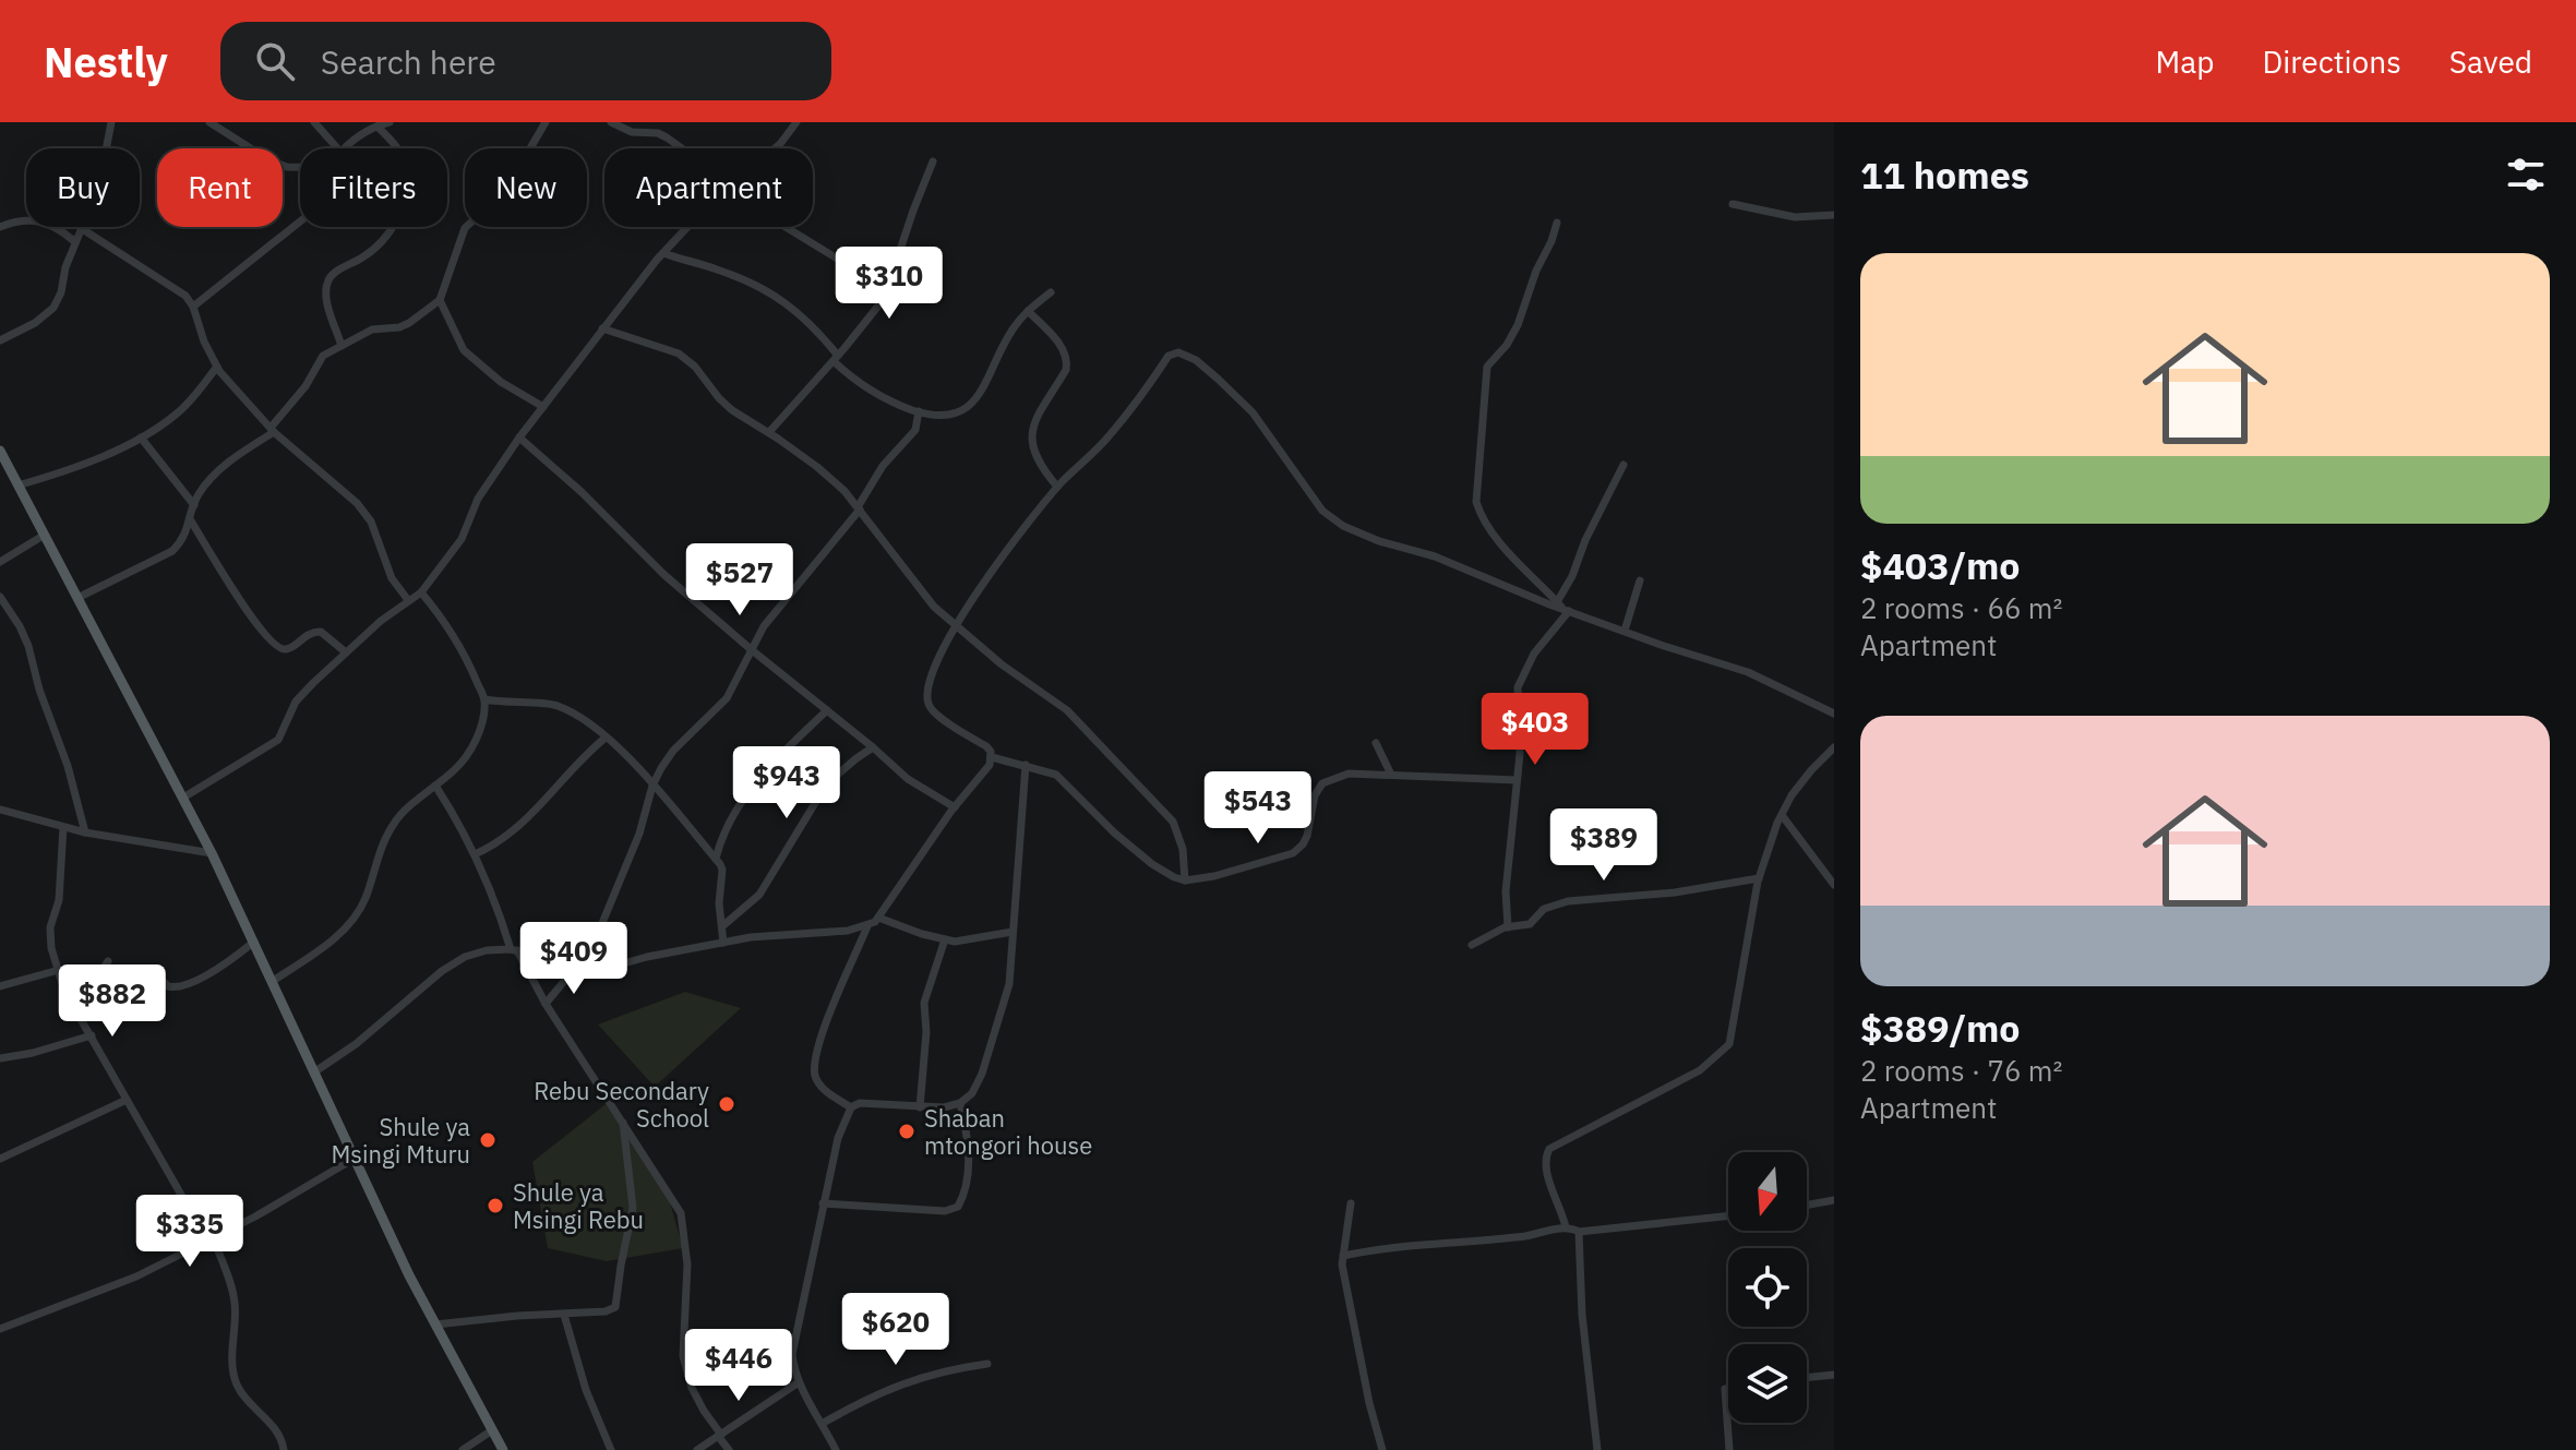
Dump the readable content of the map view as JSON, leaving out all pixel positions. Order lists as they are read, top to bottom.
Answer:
{
  "places": [
    "Rebu Secondary School",
    "Shaban mtongori house",
    "Shule ya Msingi Mturu",
    "Shule ya Msingi Rebu"
  ],
  "north": "bottom",
  "page": {
    "header": "Nestly",
    "search": "Search here",
    "nav": ["Map", "Directions", "Saved"],
    "heading": "11 homes",
    "chip": [
      "Buy",
      "Rent",
      "Filters",
      "New",
      "Apartment"
    ],
    "list": [
      {
        "name": "$403/mo",
        "note": "2 rooms · 66 m² · Apartment"
      },
      {
        "name": "$389/mo",
        "note": "2 rooms · 76 m² · Apartment"
      }
    ],
    "price": [
      "$310",
      "$527",
      "$403",
      "$943",
      "$543",
      "$389",
      "$409",
      "$882",
      "$335",
      "$620",
      "$446"
    ]
  }
}
